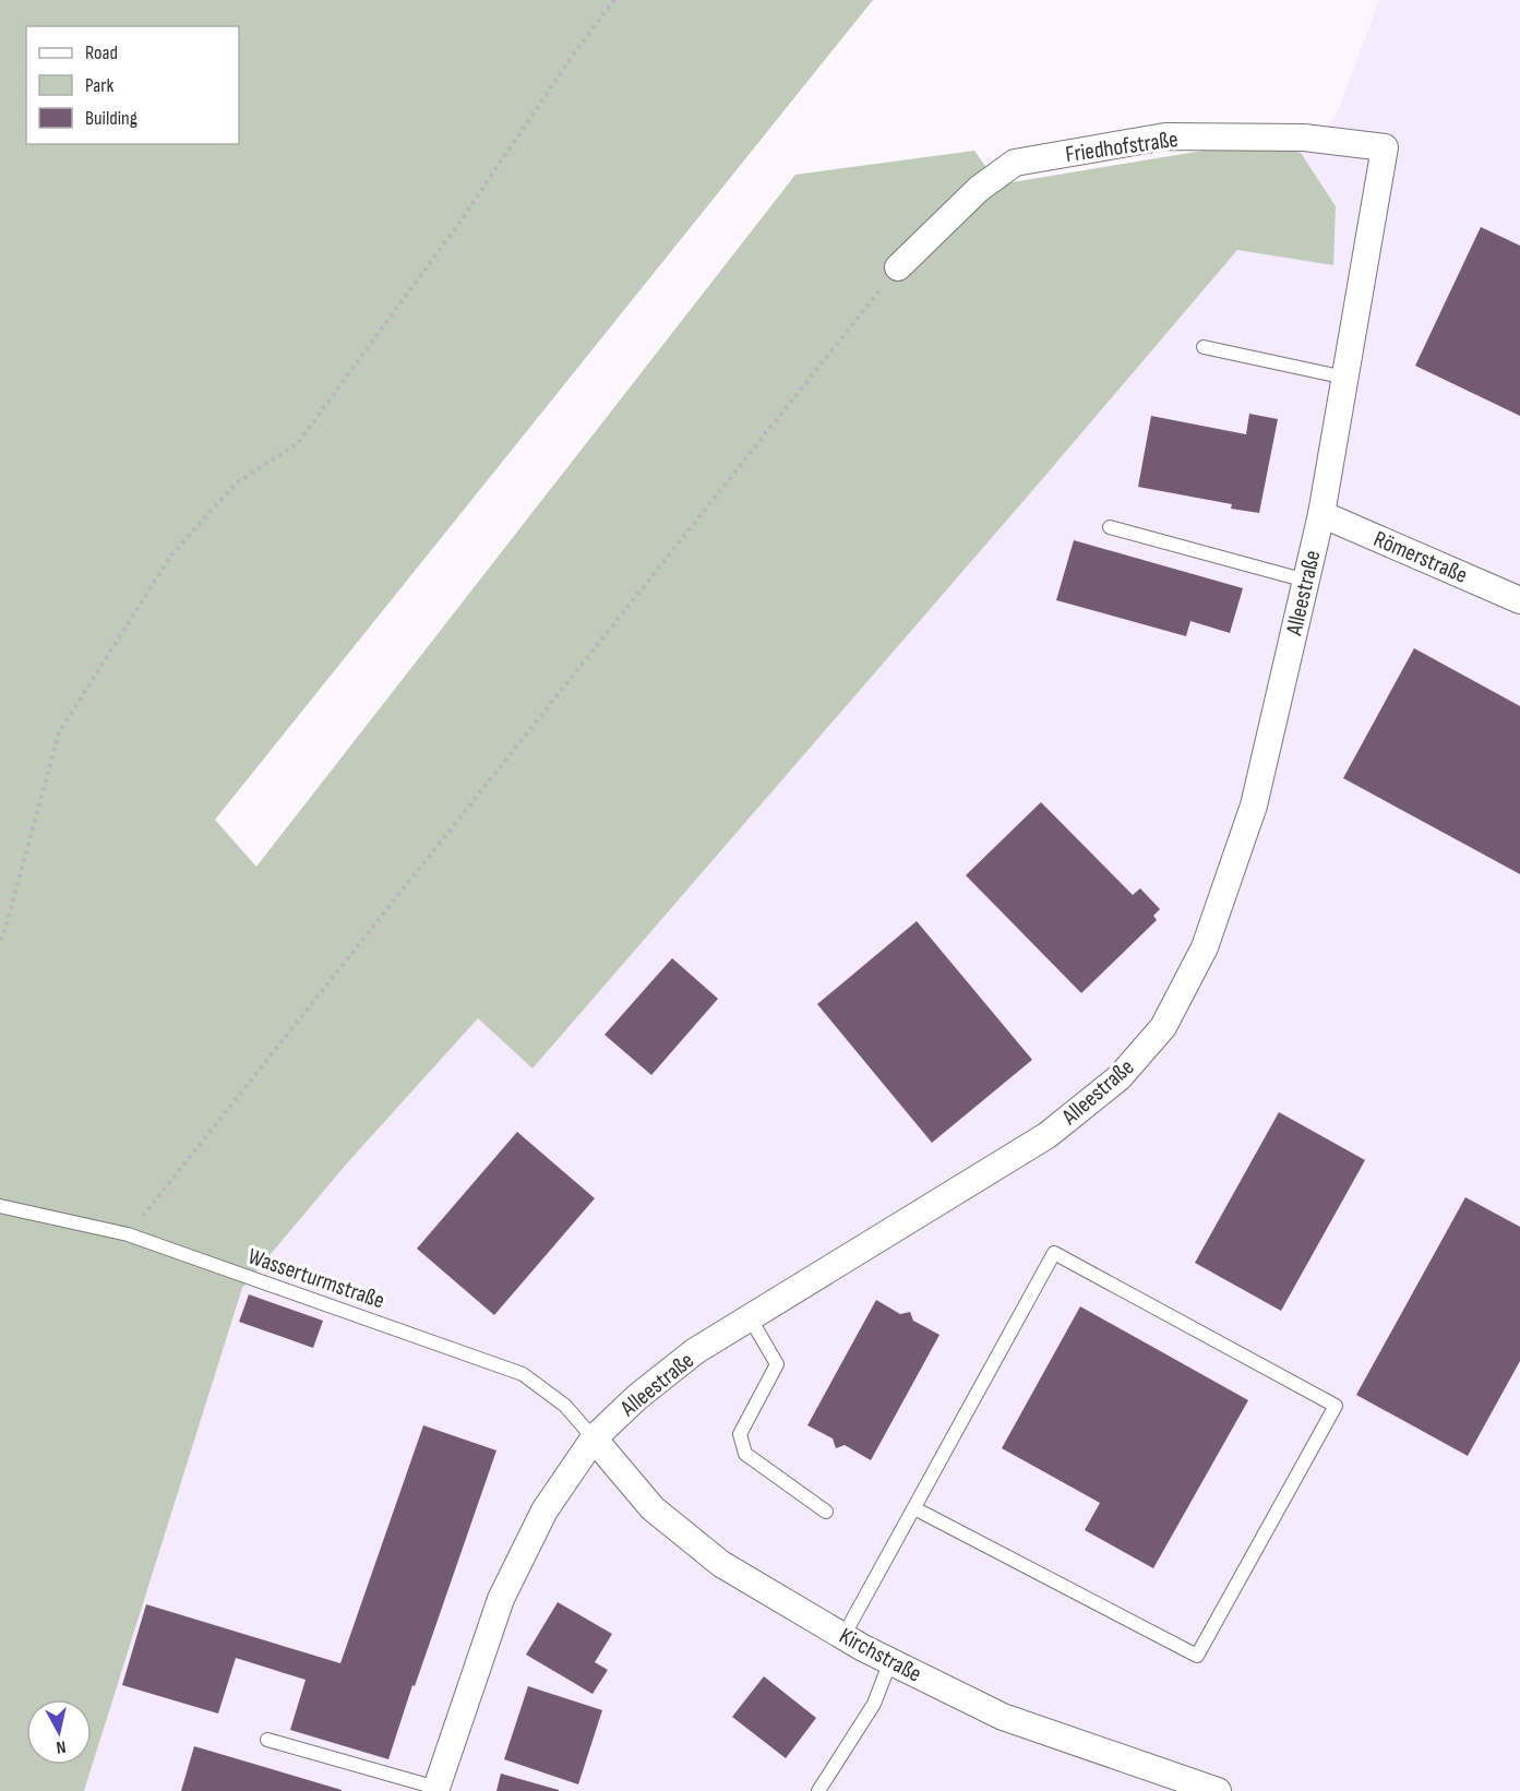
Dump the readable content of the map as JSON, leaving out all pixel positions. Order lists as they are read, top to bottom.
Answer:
{
  "streets": {
    "street": [
      "Friedhofstraße",
      "Römerstraße",
      "Alleestraße",
      "Kirchstraße"
    ],
    "lane": ["Wasserturmstraße"]
  },
  "crossings": [
    ["Friedhofstraße", "Alleestraße"],
    ["Römerstraße", "Alleestraße"],
    ["Alleestraße", "Wasserturmstraße"],
    ["Alleestraße", "Kirchstraße"],
    ["Wasserturmstraße", "Kirchstraße"]
  ],
  "legend": ["Road", "Park", "Building"],
  "north": "bottom"
}
